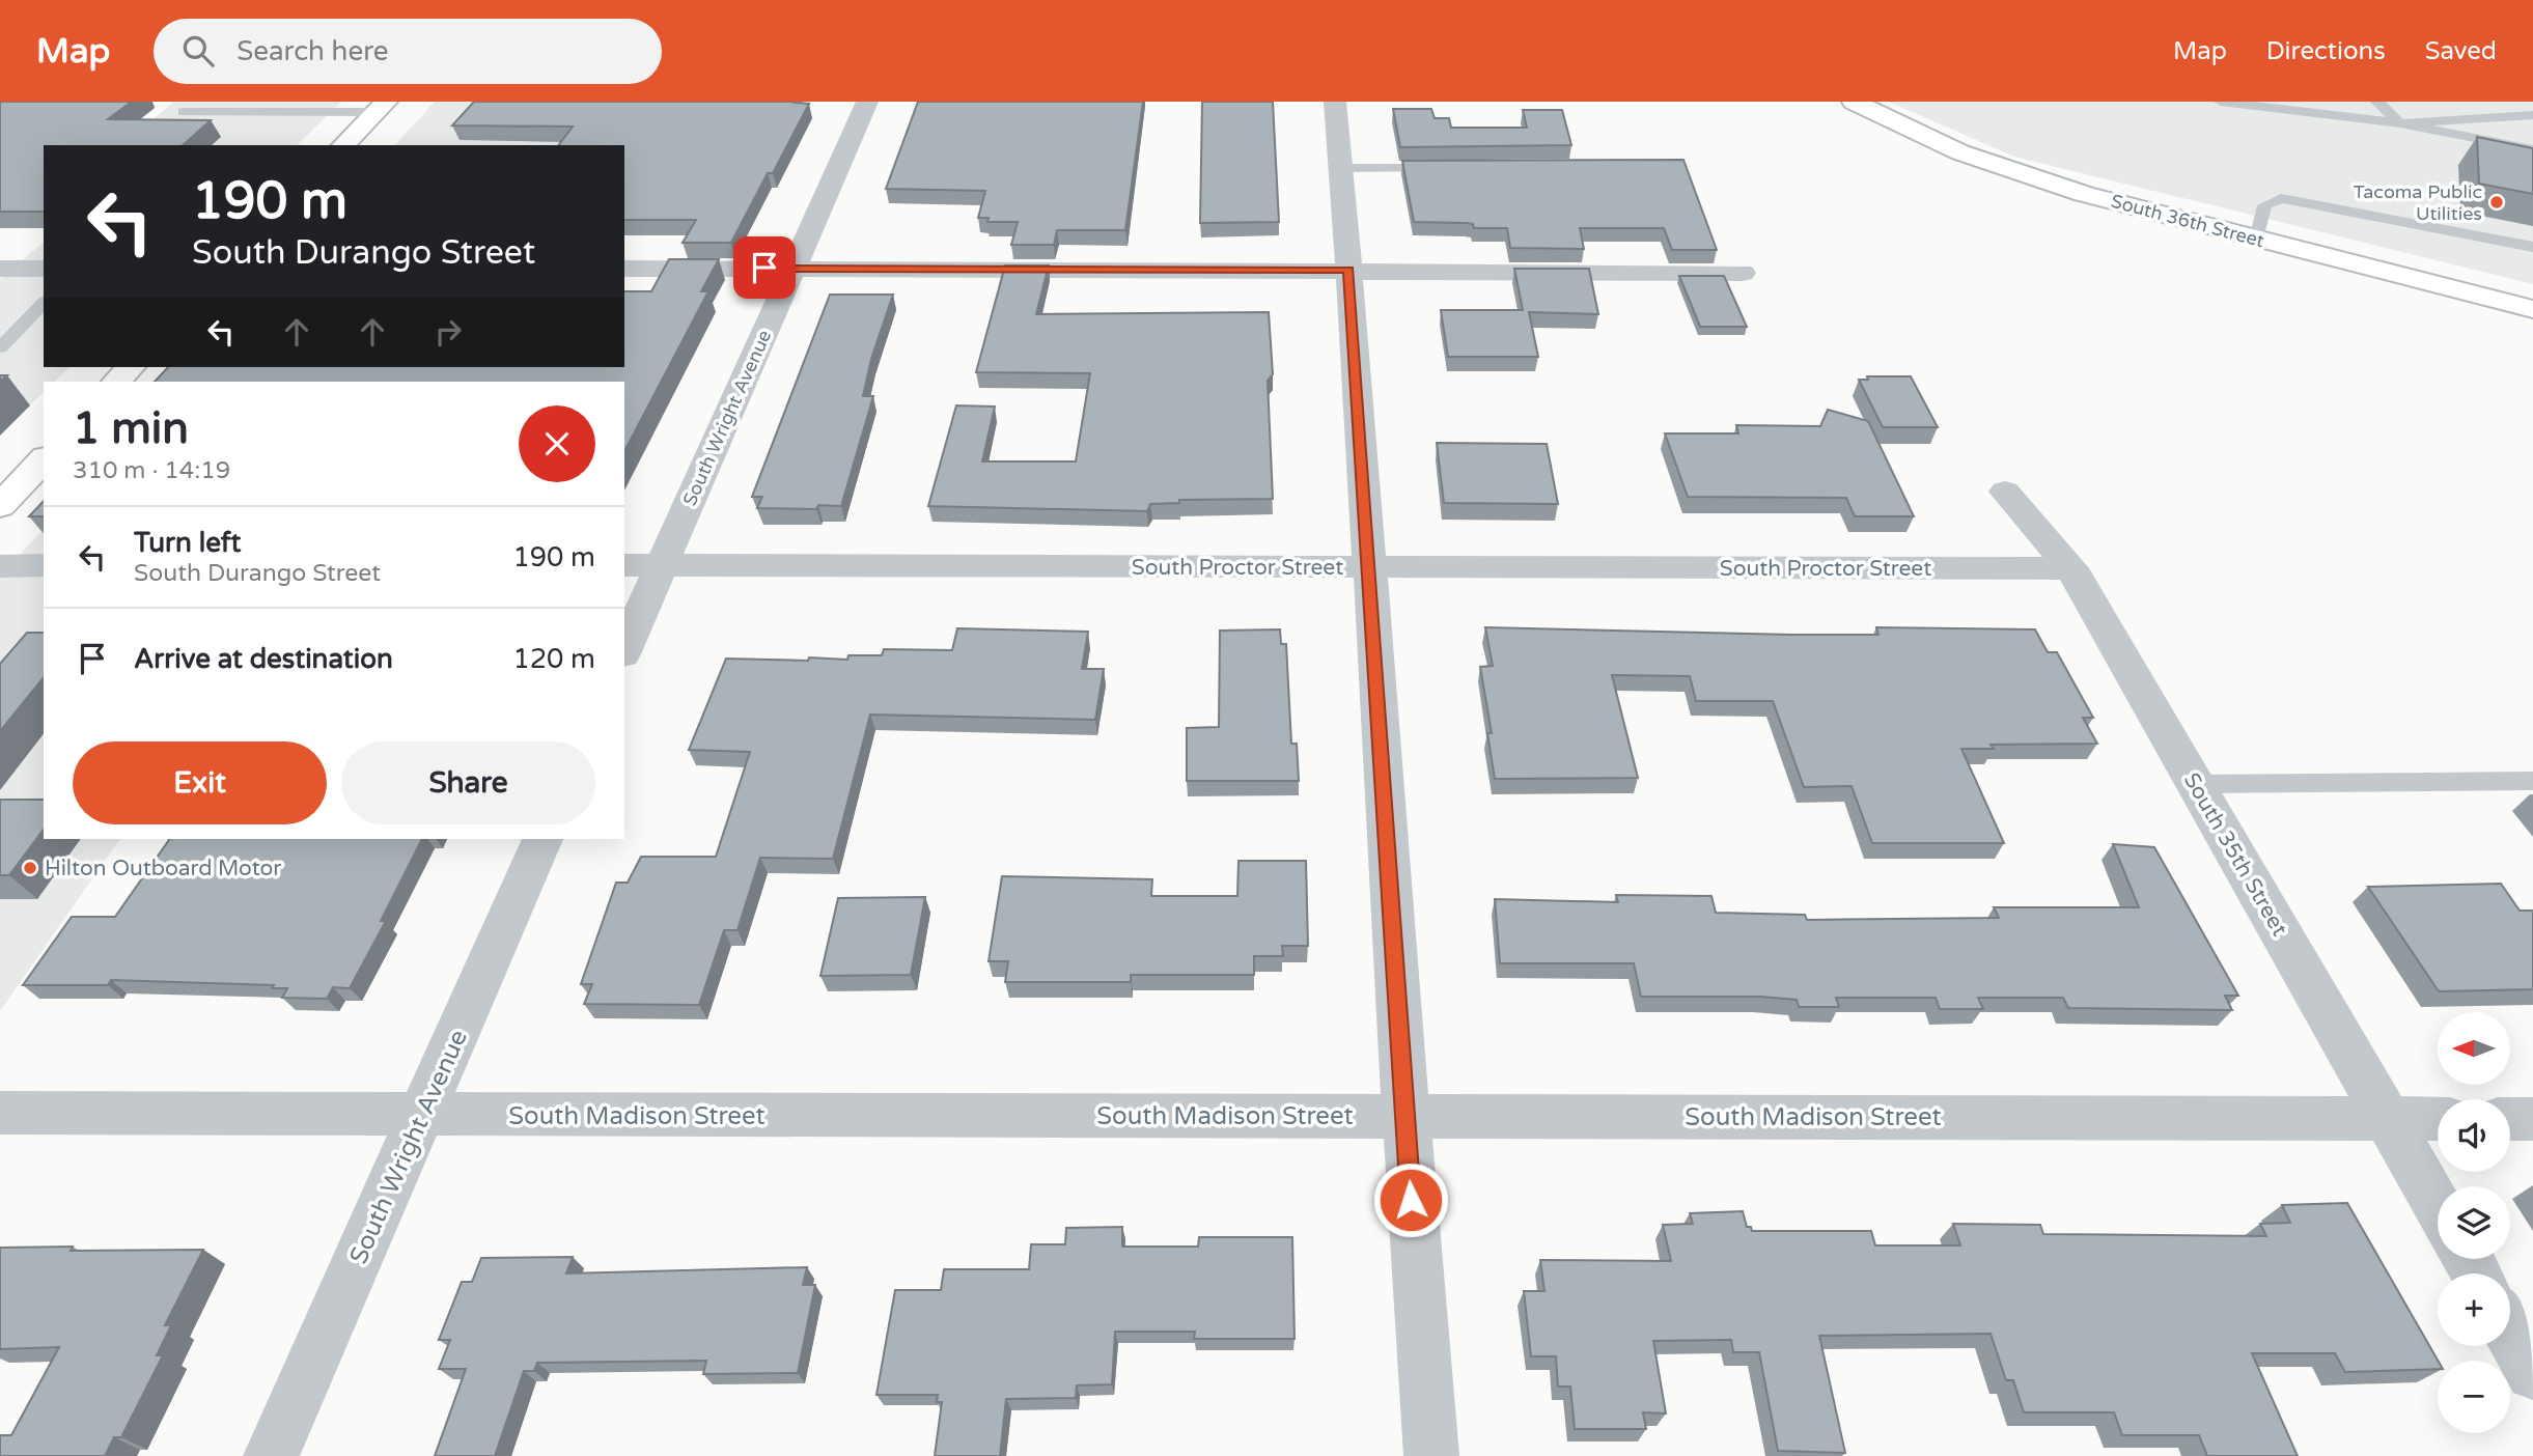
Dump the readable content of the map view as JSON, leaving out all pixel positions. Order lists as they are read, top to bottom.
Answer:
{
  "streets": {
    "street": [
      "South 36th Street",
      "South Wright Avenue",
      "South Proctor Street",
      "South 35th Street",
      "South Madison Street"
    ]
  },
  "crossings": [
    ["South Wright Avenue", "South Proctor Street"],
    ["South Wright Avenue", "South Madison Street"],
    ["South Proctor Street", "South 35th Street"],
    ["South 35th Street", "South Madison Street"]
  ],
  "places": ["Tacoma Public Utilities", "Hilton Outboard Motor"],
  "north": "left",
  "page": {
    "header": "Map",
    "search": "Search here",
    "nav": ["Map", "Directions", "Saved"],
    "turn": ["190 m", "South Durango Street"],
    "heading": ["1 min", "310 m · 14:19"],
    "list": [
      {
        "name": "Turn left",
        "note": "South Durango Street",
        "value": "190 m"
      },
      {
        "name": "Arrive at destination",
        "value": "120 m"
      }
    ],
    "buttons": ["Exit", "Share"],
    "map_buttons": ["+", "−"]
  }
}
